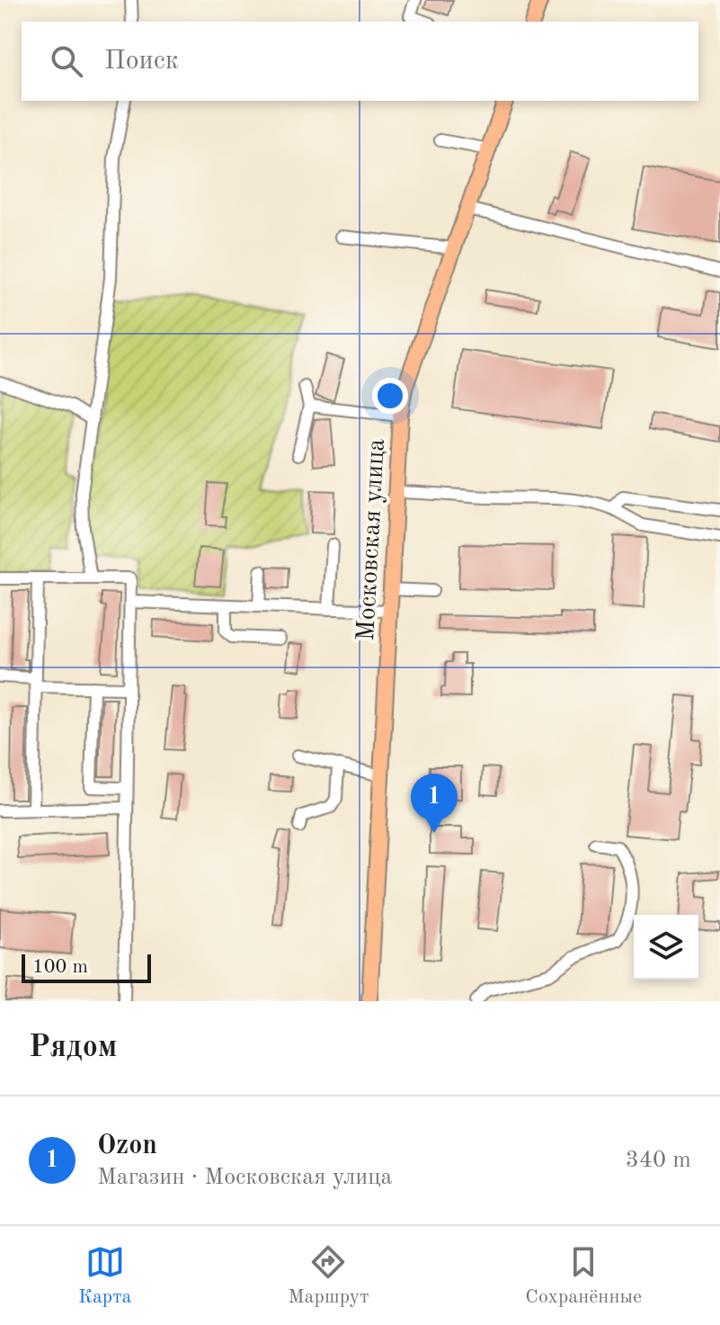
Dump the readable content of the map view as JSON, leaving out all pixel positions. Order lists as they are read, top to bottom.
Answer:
{
  "streets": {
    "main road": ["Московская улица"]
  },
  "scale_bar": "100 m",
  "page": {
    "search": "Поиск",
    "pins": "1",
    "scale": "100 m",
    "heading": "Рядом",
    "list": [
      {
        "mark": "1",
        "name": "Ozon",
        "note": "Магазин · Московская улица",
        "value": "340 m"
      }
    ],
    "nav": ["Карта", "Маршрут", "Сохранённые"]
  }
}
